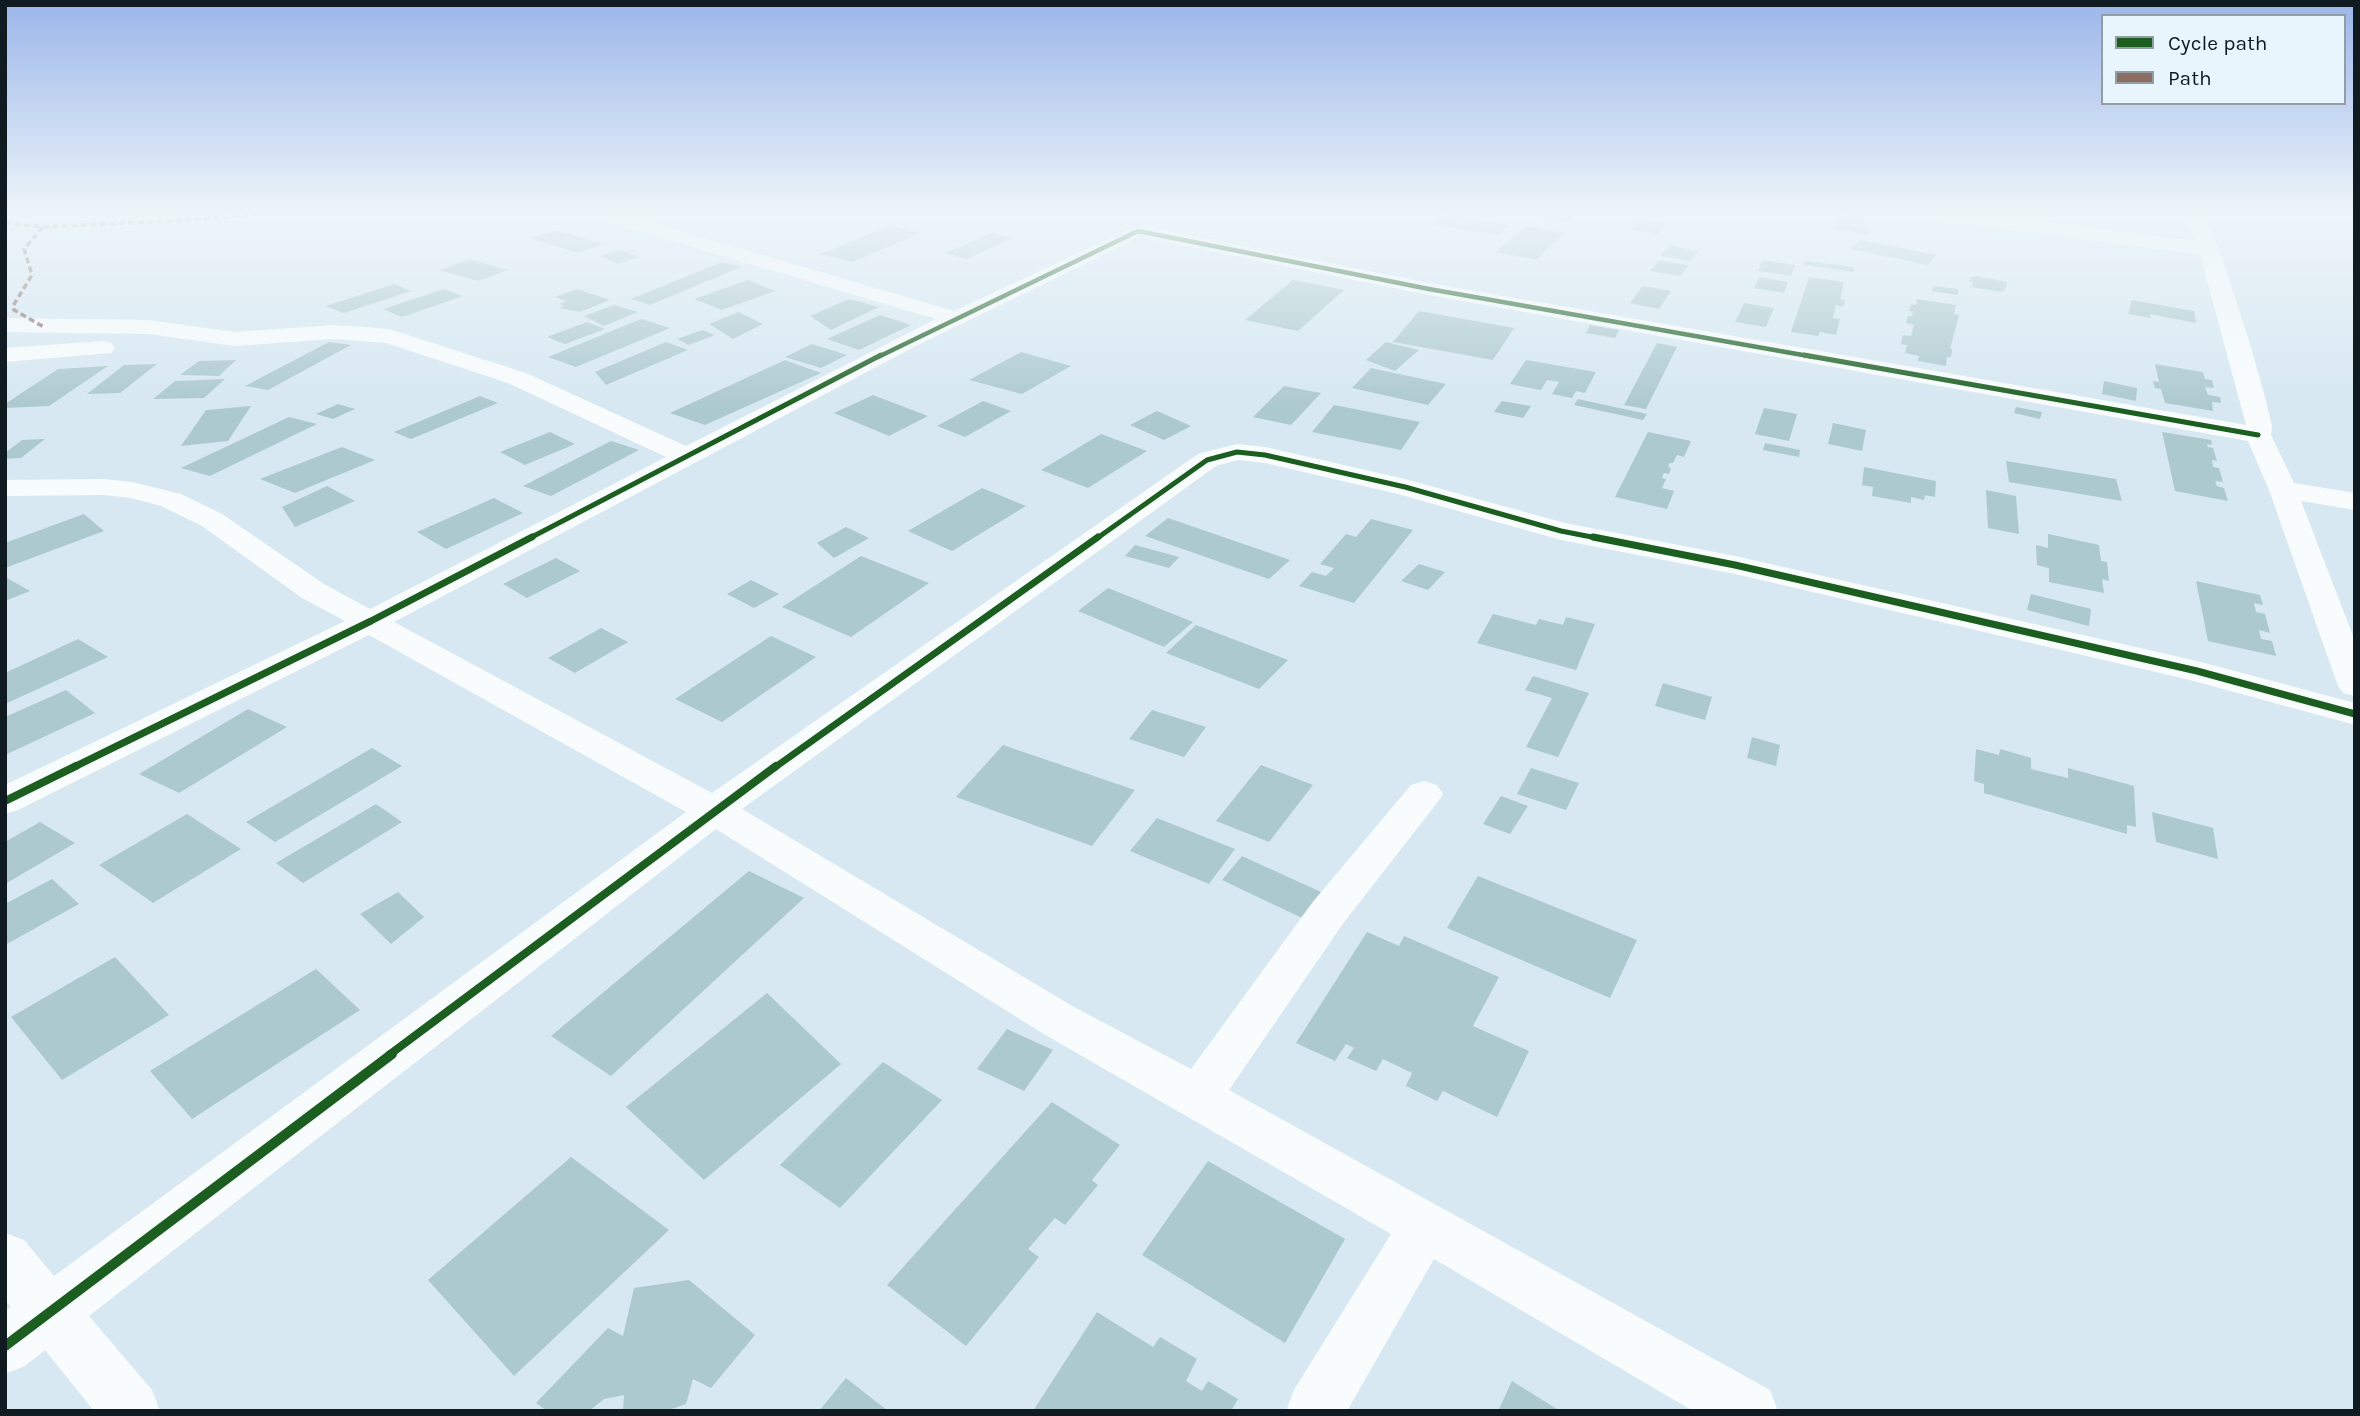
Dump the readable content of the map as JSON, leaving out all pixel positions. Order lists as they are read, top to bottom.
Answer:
{
  "legend": ["Cycle path", "Path"]
}
